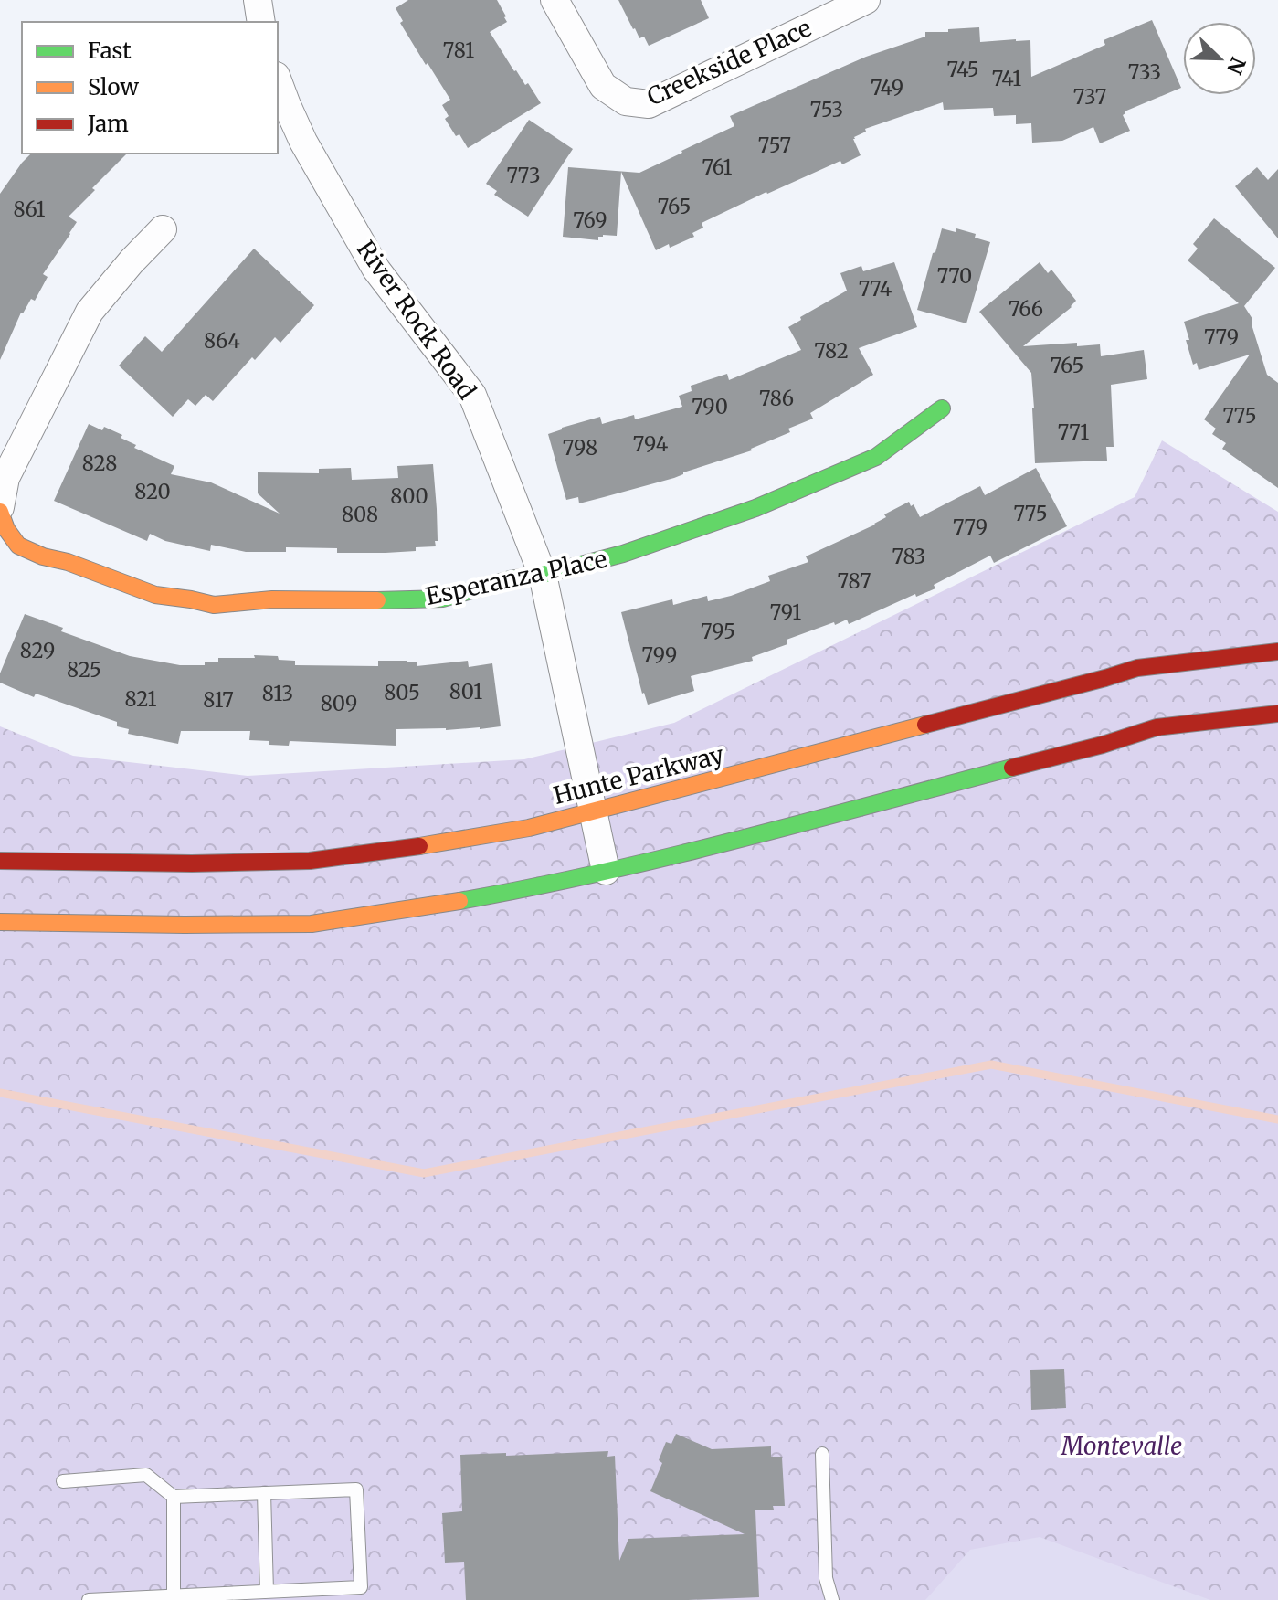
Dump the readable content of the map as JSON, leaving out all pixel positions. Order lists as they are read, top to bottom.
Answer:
{
  "streets": {
    "main road": ["Esperanza Place", "Hunte Parkway"],
    "street": ["Creekside Place", "River Rock Road"]
  },
  "crossings": [
    ["River Rock Road", "Esperanza Place"],
    ["River Rock Road", "Hunte Parkway"]
  ],
  "parks": ["Montevalle"],
  "house_numbers": [
    "781",
    "745",
    "733",
    "741",
    "749",
    "737",
    "753",
    "757",
    "761",
    "773",
    "765",
    "861",
    "769",
    "770",
    "774",
    "766",
    "779",
    "864",
    "782",
    "765",
    "786",
    "790",
    "775",
    "771",
    "794",
    "798",
    "828",
    "820",
    "800",
    "775",
    "808",
    "779",
    "783",
    "787",
    "791",
    "795",
    "829",
    "799",
    "825",
    "801",
    "805",
    "813",
    "821",
    "817",
    "809"
  ],
  "legend": ["Fast", "Slow", "Jam"],
  "north": "bottom right"
}
